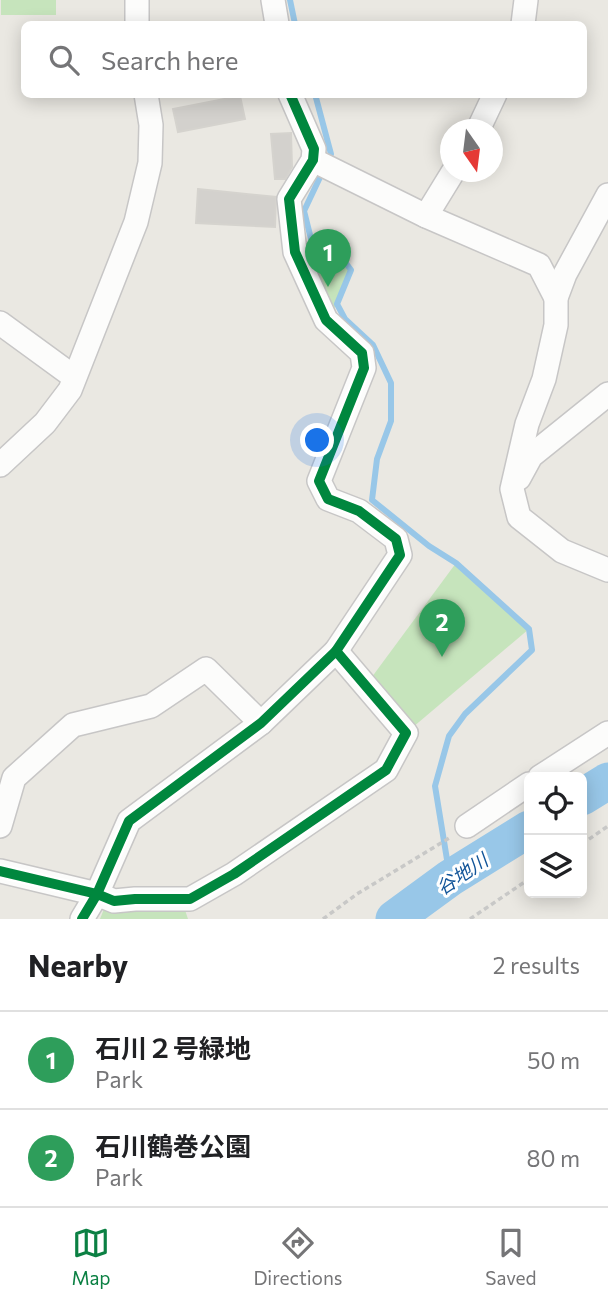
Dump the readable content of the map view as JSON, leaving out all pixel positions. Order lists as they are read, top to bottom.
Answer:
{
  "water": ["谷地川"],
  "north": "bottom",
  "page": {
    "search": "Search here",
    "pins": ["1", "2"],
    "heading": ["Nearby", "2 results"],
    "list": [
      {
        "mark": "1",
        "name": "石川２号緑地",
        "note": "Park",
        "value": "50 m"
      },
      {
        "mark": "2",
        "name": "石川鶴巻公園",
        "note": "Park",
        "value": "80 m"
      }
    ],
    "nav": ["Map", "Directions", "Saved"]
  }
}
